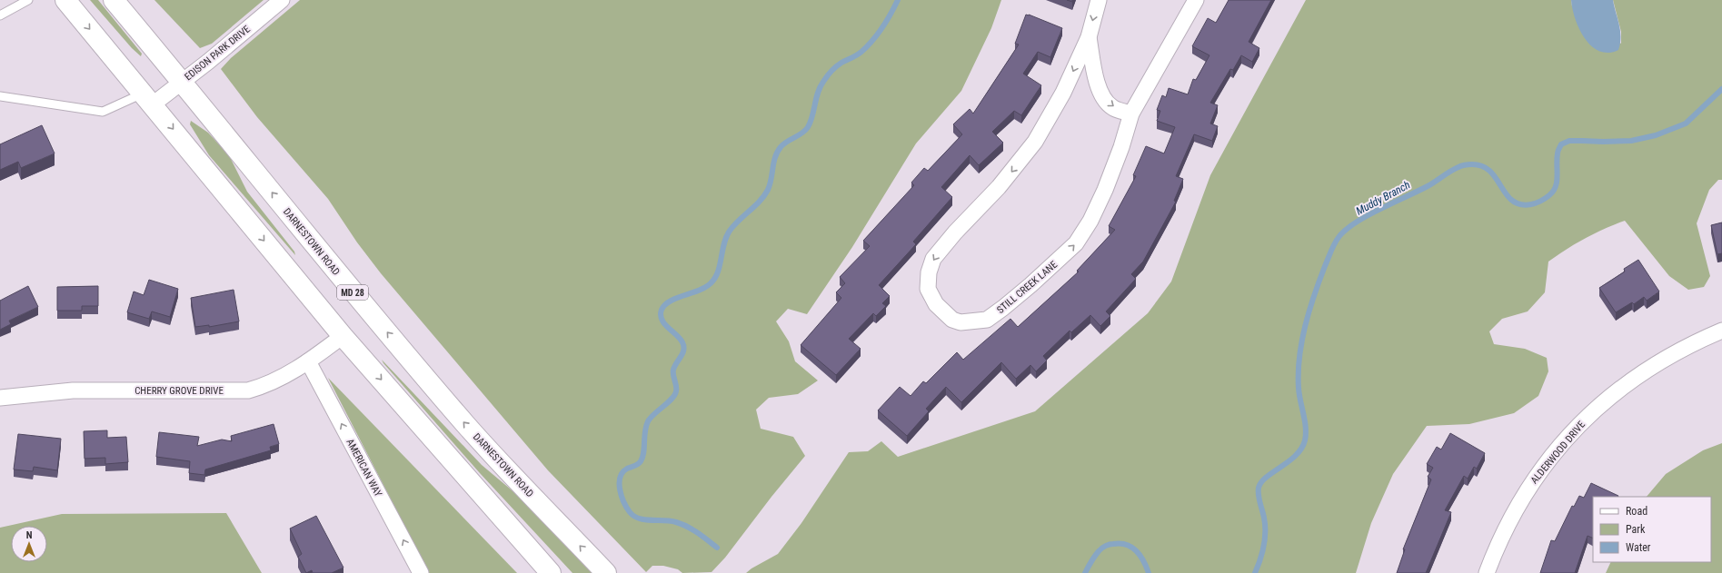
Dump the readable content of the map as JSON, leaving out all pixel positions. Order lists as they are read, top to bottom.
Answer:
{
  "streets": {
    "main road": ["DARNESTOWN ROAD", "MD 28"],
    "street": [
      "EDISON PARK DRIVE",
      "STILL CREEK LANE",
      "CHERRY GROVE DRIVE",
      "ALDERWOOD DRIVE",
      "AMERICAN WAY"
    ]
  },
  "crossings": [
    ["EDISON PARK DRIVE", "DARNESTOWN ROAD"],
    ["CHERRY GROVE DRIVE", "AMERICAN WAY"]
  ],
  "one_way": ["AMERICAN WAY"],
  "water": ["Muddy Branch"],
  "legend": ["Road", "Park", "Water"],
  "north": "top"
}
